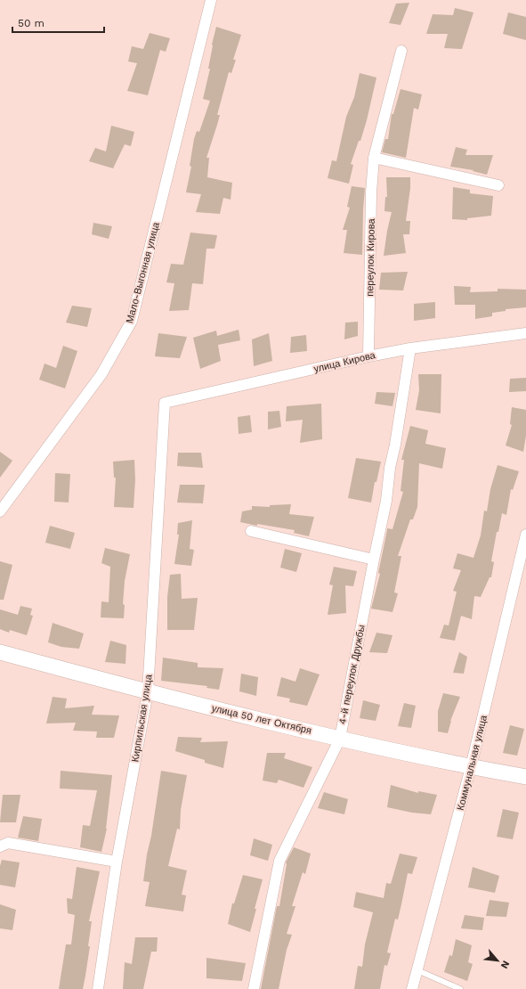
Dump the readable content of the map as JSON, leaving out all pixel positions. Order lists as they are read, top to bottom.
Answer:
{
  "streets": {
    "main road": ["улица 50 лет Октября"],
    "street": [
      "переулок Кирова",
      "Мало-Выгонная улица",
      "улица Кирова",
      "4-й переулок Дружбы",
      "Кирпильская улица",
      "Коммунальная улица"
    ]
  },
  "crossings": [
    ["переулок Кирова", "улица Кирова"],
    ["улица Кирова", "4-й переулок Дружбы"],
    ["улица Кирова", "Кирпильская улица"],
    ["4-й переулок Дружбы", "улица 50 лет Октября"],
    ["Кирпильская улица", "улица 50 лет Октября"],
    ["улица 50 лет Октября", "Коммунальная улица"]
  ],
  "scale_bar": "50 m",
  "north": "bottom right"
}
